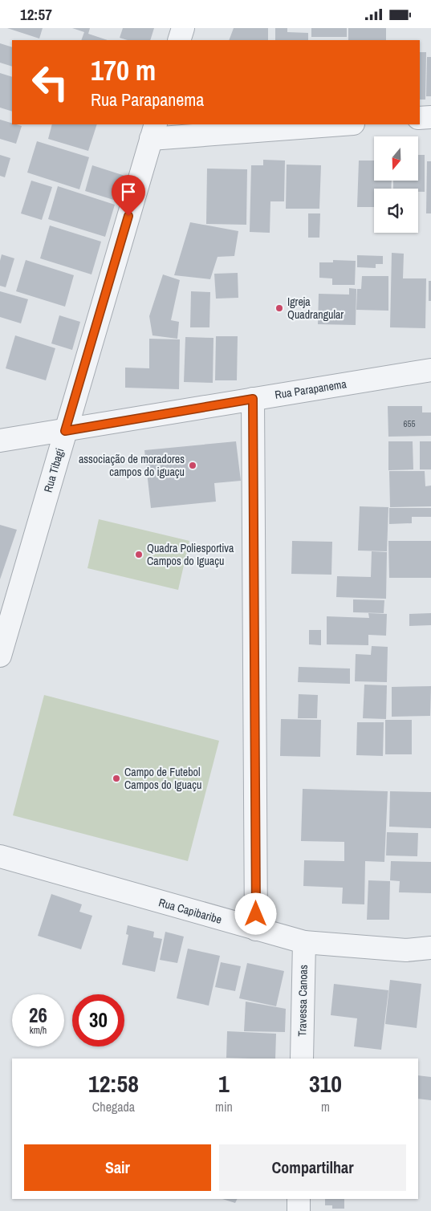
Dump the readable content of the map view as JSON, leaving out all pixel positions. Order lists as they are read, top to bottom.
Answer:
{
  "streets": {
    "street": [
      "Rua Parapanema",
      "Rua Tibagi",
      "Rua Capibaribe",
      "Travessa Canoas"
    ]
  },
  "crossings": [
    ["Rua Parapanema", "Rua Tibagi"],
    ["Rua Capibaribe", "Travessa Canoas"]
  ],
  "places": [
    "Igreja Quadrangular",
    "associação de moradores campos do iguaçu",
    "Quadra Poliesportiva Campos do Iguaçu",
    "Campo de Futebol Campos do Iguaçu"
  ],
  "house_numbers": ["655"],
  "north": "bottom",
  "page": {
    "status": "12:57",
    "turn": ["170 m", "Rua Parapanema"],
    "speed": "26 km/h",
    "limit": "30",
    "eta": [
      "12:58",
      "Chegada",
      "1",
      "min",
      "310",
      "m"
    ],
    "buttons": ["Sair", "Compartilhar"]
  }
}
